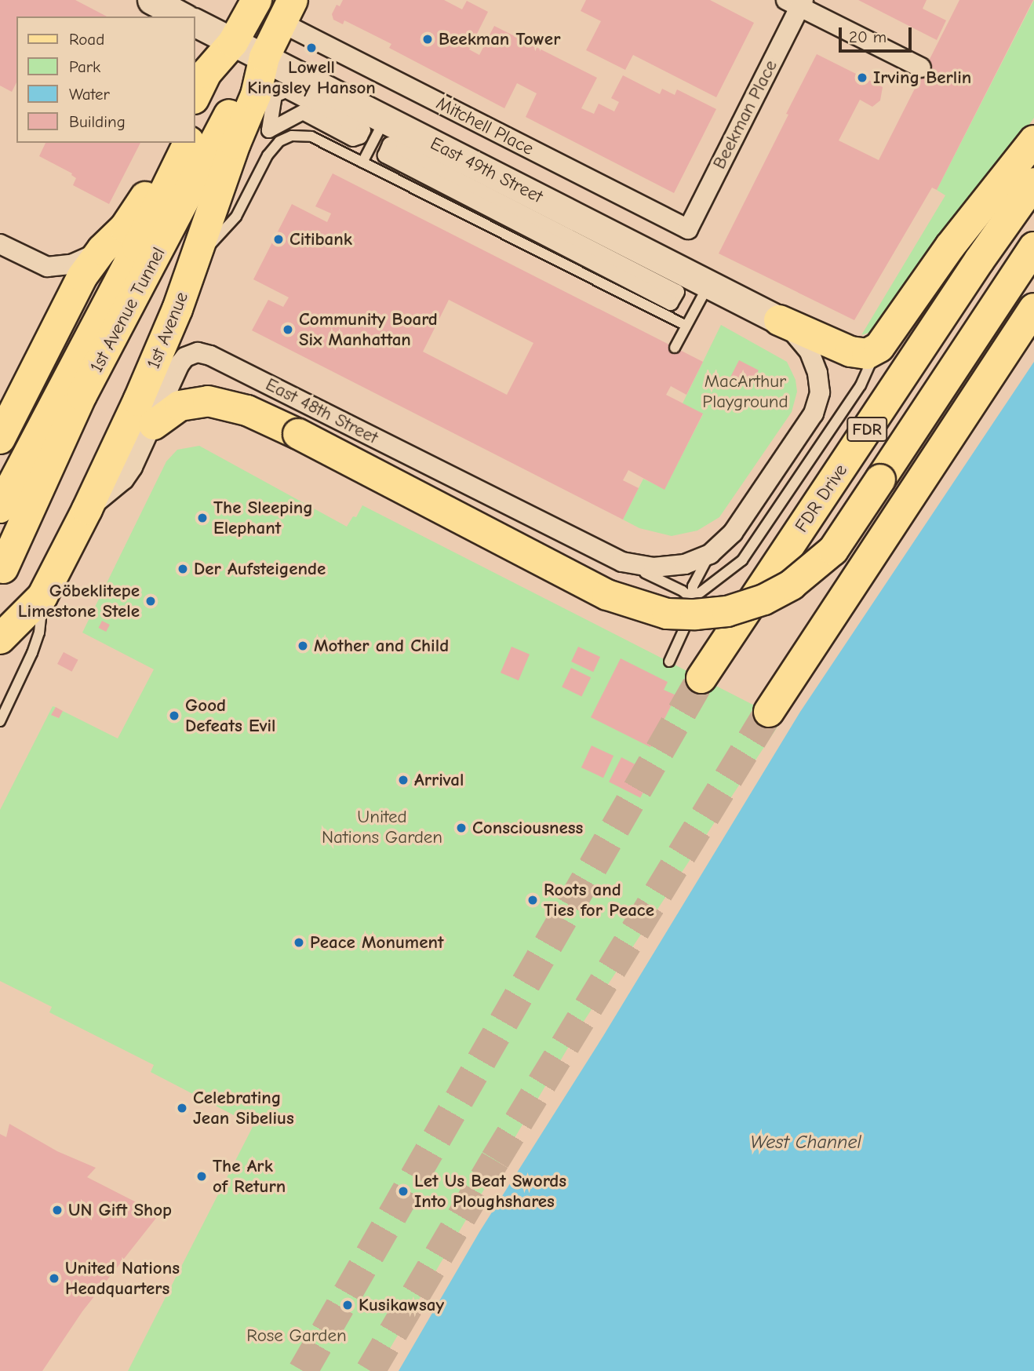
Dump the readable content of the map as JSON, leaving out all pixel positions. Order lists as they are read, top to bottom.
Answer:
{
  "streets": {
    "main road": [
      "East 49th Street",
      "1st Avenue Tunnel",
      "1st Avenue",
      "FDR",
      "FDR Drive"
    ],
    "street": ["Beekman Place", "Mitchell Place", "East 48th Street"]
  },
  "crossings": [
    ["Beekman Place", "Mitchell Place"],
    ["Mitchell Place", "1st Avenue"],
    ["East 49th Street", "1st Avenue Tunnel"],
    ["East 49th Street", "1st Avenue"],
    ["1st Avenue Tunnel", "1st Avenue"],
    ["1st Avenue", "East 48th Street"]
  ],
  "water": ["West Channel"],
  "parks": ["MacArthur Playground", "United Nations Garden", "Rose Garden"],
  "places": [
    "Beekman Tower",
    "Lowell Kingsley Hanson",
    "Irving Berlin",
    "Citibank",
    "Community Board Six Manhattan",
    "The Sleeping Elephant",
    "Der Aufsteigende",
    "Göbeklitepe Limestone Stele",
    "Mother and Child",
    "Good Defeats Evil",
    "Arrival",
    "Consciousness",
    "Roots and Ties for Peace",
    "Peace Monument",
    "Celebrating Jean Sibelius",
    "The Ark of Return",
    "Let Us Beat Swords Into Ploughshares",
    "UN Gift Shop",
    "United Nations Headquarters",
    "Kusikawsay"
  ],
  "legend": [
    "Road",
    "Park",
    "Water",
    "Building"
  ],
  "scale_bar": "20 m"
}
